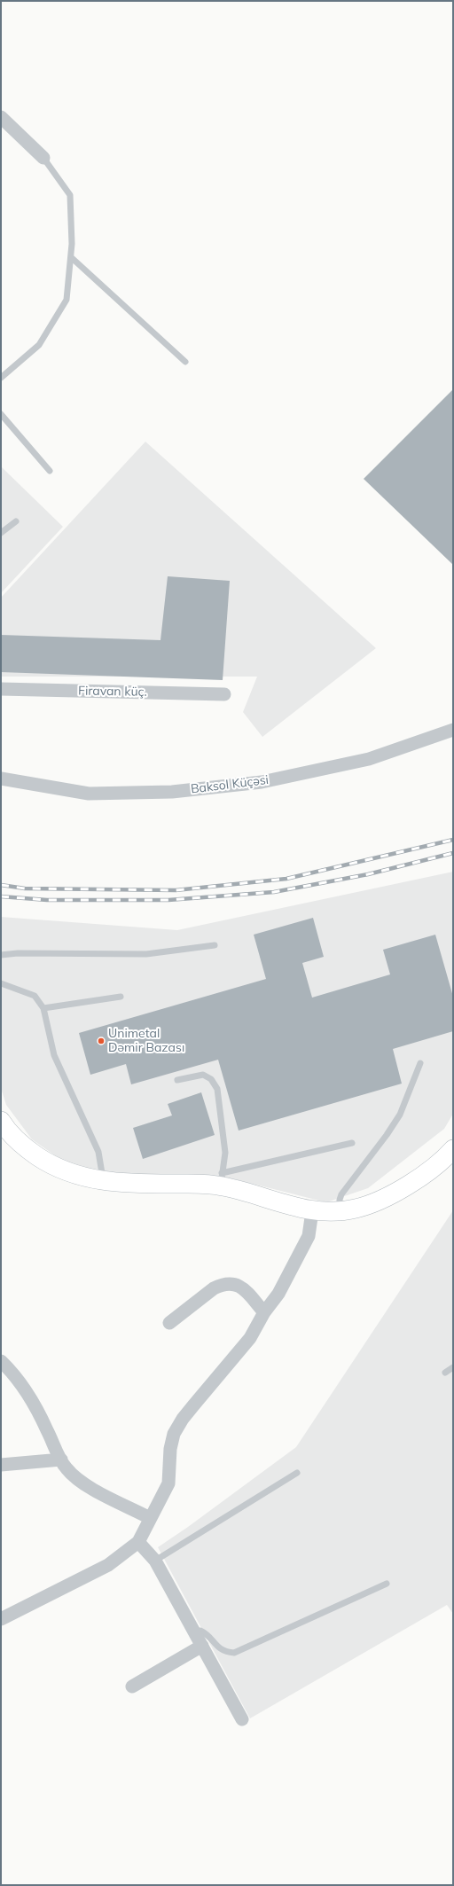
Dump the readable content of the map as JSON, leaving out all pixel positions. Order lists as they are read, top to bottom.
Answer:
{
  "streets": {
    "street": ["Firavan küç.", "Baksol Küçəsi"]
  },
  "places": ["Unimetal Dəmir Bazası"]
}
